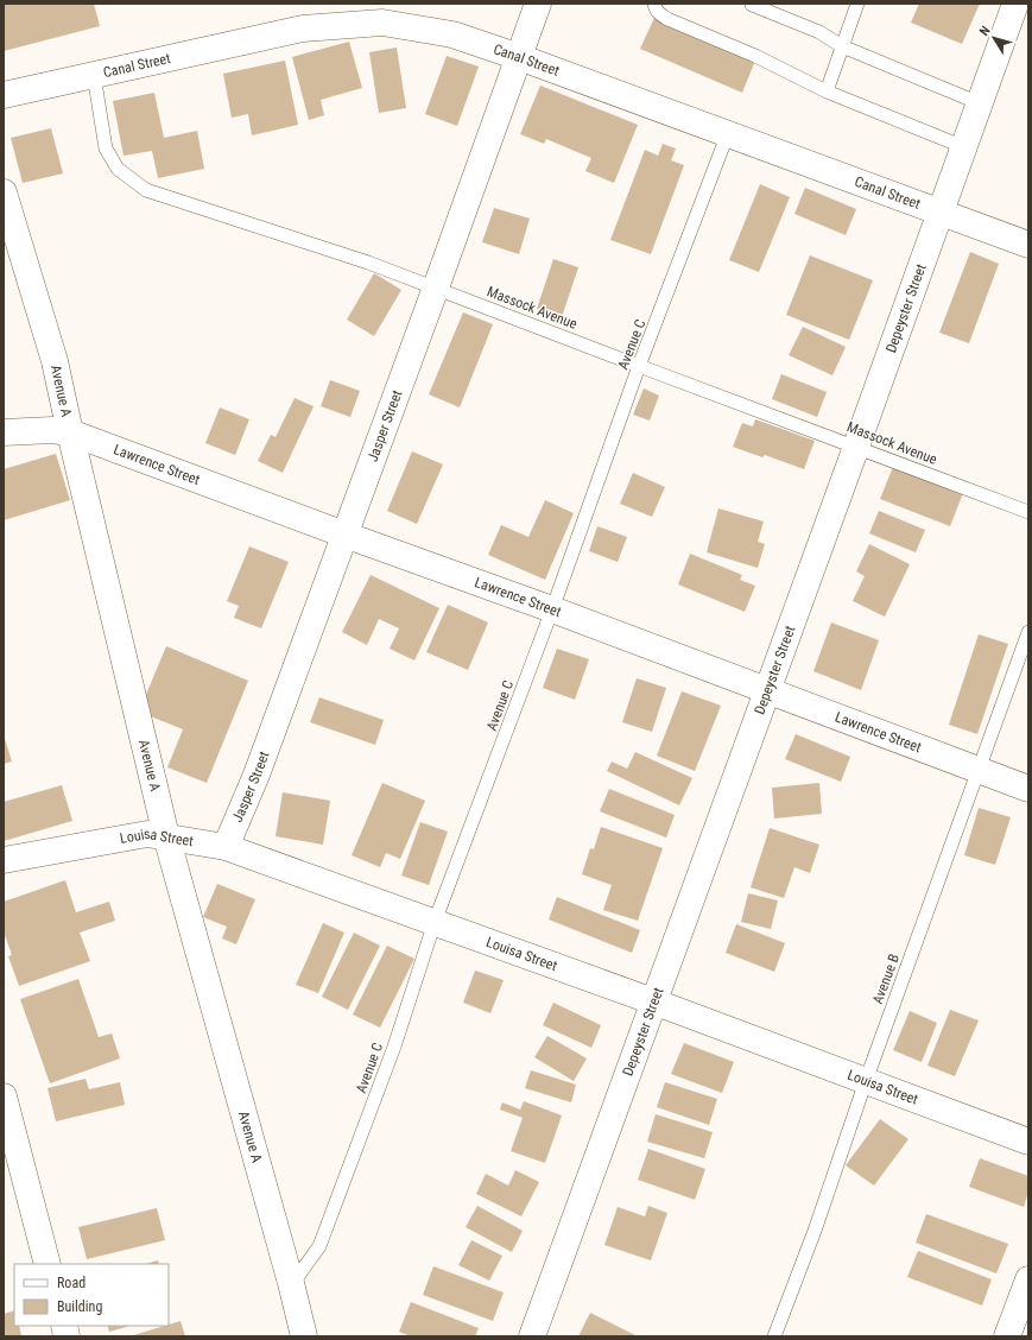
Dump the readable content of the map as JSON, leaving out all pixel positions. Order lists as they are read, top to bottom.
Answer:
{
  "streets": {
    "street": [
      "Canal Street",
      "Depeyster Street",
      "Avenue A",
      "Jasper Street",
      "Lawrence Street",
      "Louisa Street"
    ],
    "lane": ["Massock Avenue", "Avenue C", "Avenue B"]
  },
  "crossings": [
    ["Canal Street", "Massock Avenue"],
    ["Canal Street", "Depeyster Street"],
    ["Canal Street", "Avenue C"],
    ["Canal Street", "Jasper Street"],
    ["Massock Avenue", "Depeyster Street"],
    ["Massock Avenue", "Avenue C"],
    ["Massock Avenue", "Jasper Street"],
    ["Depeyster Street", "Lawrence Street"],
    ["Depeyster Street", "Louisa Street"],
    ["Avenue C", "Avenue A"],
    ["Avenue C", "Lawrence Street"],
    ["Avenue C", "Louisa Street"],
    ["Avenue A", "Lawrence Street"],
    ["Avenue A", "Louisa Street"],
    ["Jasper Street", "Lawrence Street"],
    ["Jasper Street", "Louisa Street"],
    ["Lawrence Street", "Avenue B"],
    ["Louisa Street", "Avenue B"]
  ],
  "legend": ["Road", "Building"],
  "north": "top left"
}
